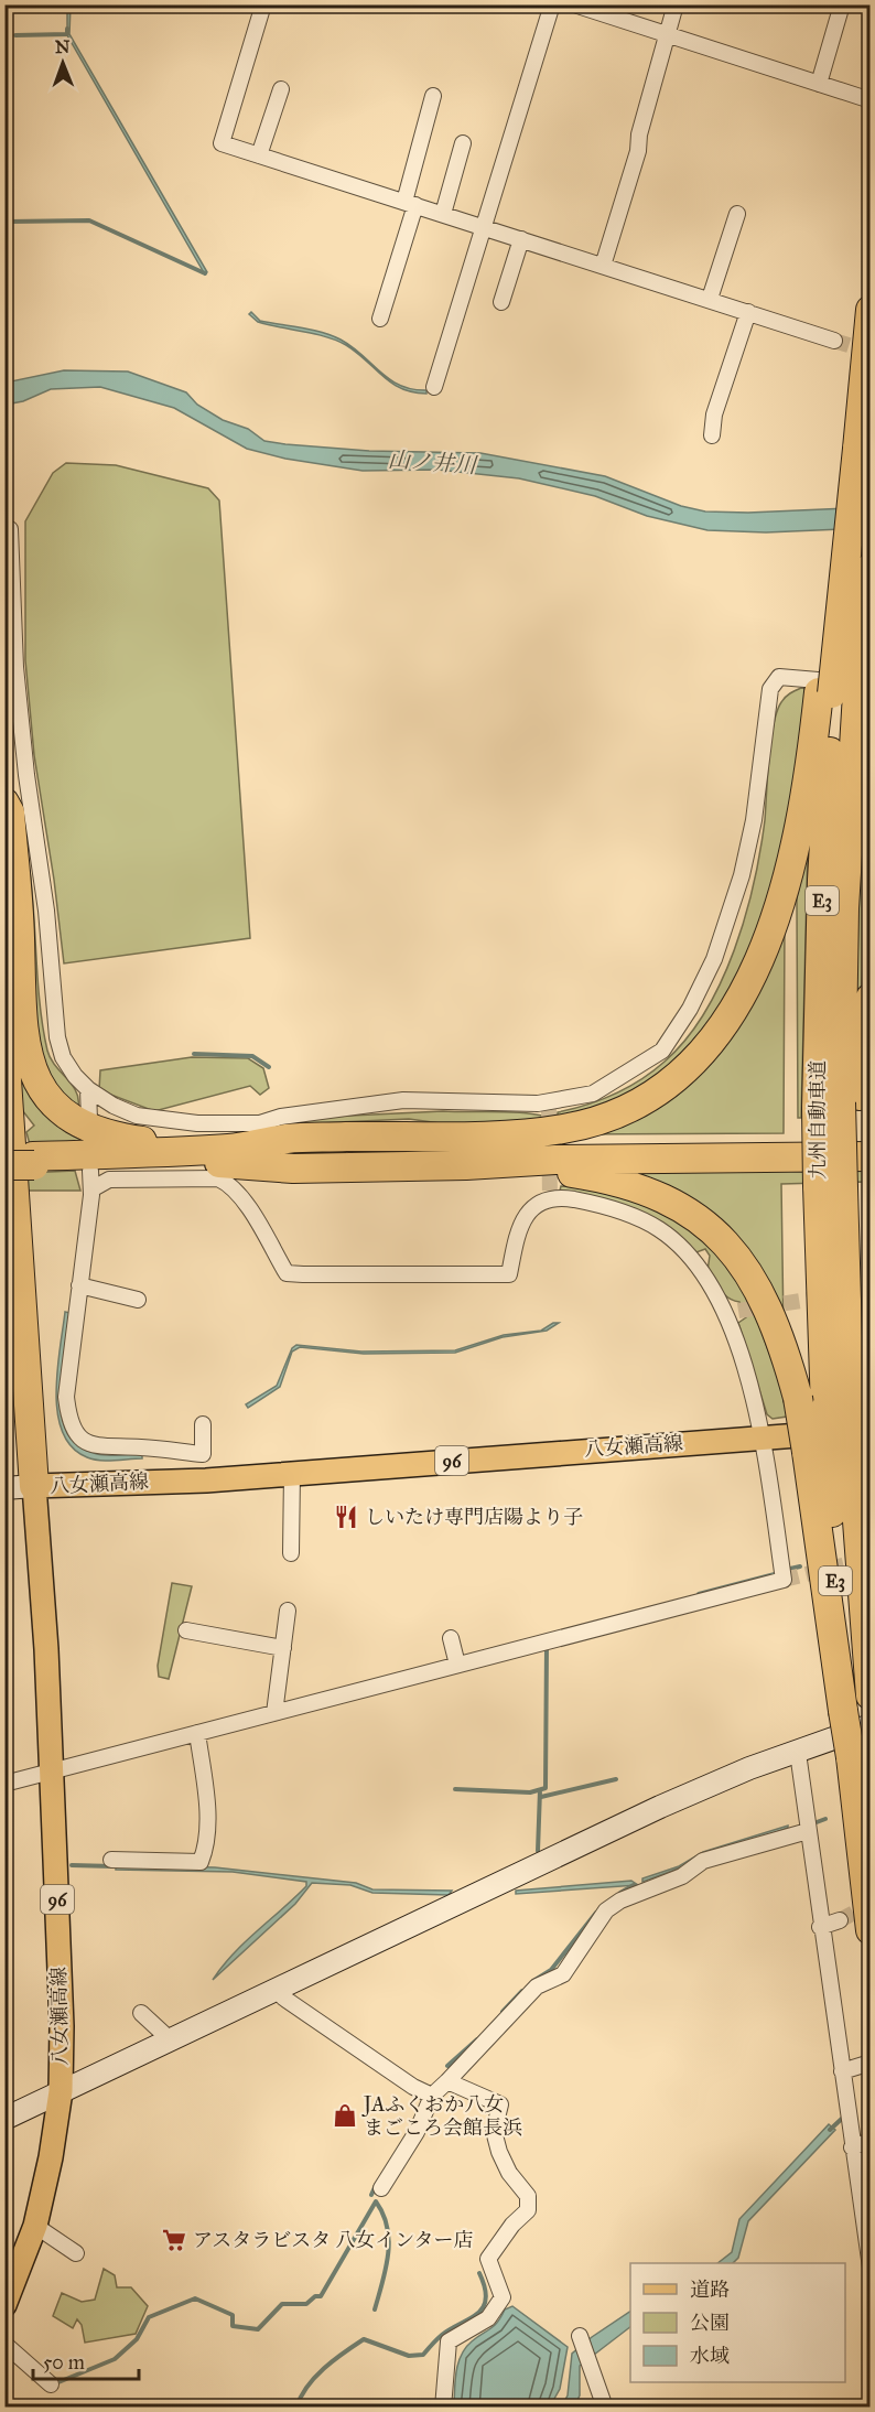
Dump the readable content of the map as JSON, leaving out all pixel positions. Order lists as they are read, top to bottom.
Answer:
{
  "streets": {
    "highway": ["E3", "九州自動車道"],
    "main road": ["八女瀬高線", "96"]
  },
  "crossings": [
    ["九州自動車道", "八女瀬高線"]
  ],
  "water": ["山ノ井川"],
  "places": {
    "restaurant": ["しいたけ専門店陽より子"],
    "shop": ["JAふくおか八女 まごころ会館長浜"],
    "supermarket": ["アスタラビスタ 八女インター店"]
  },
  "legend": ["道路", "公園", "水域"],
  "scale_bar": "50 m",
  "north": "top"
}
